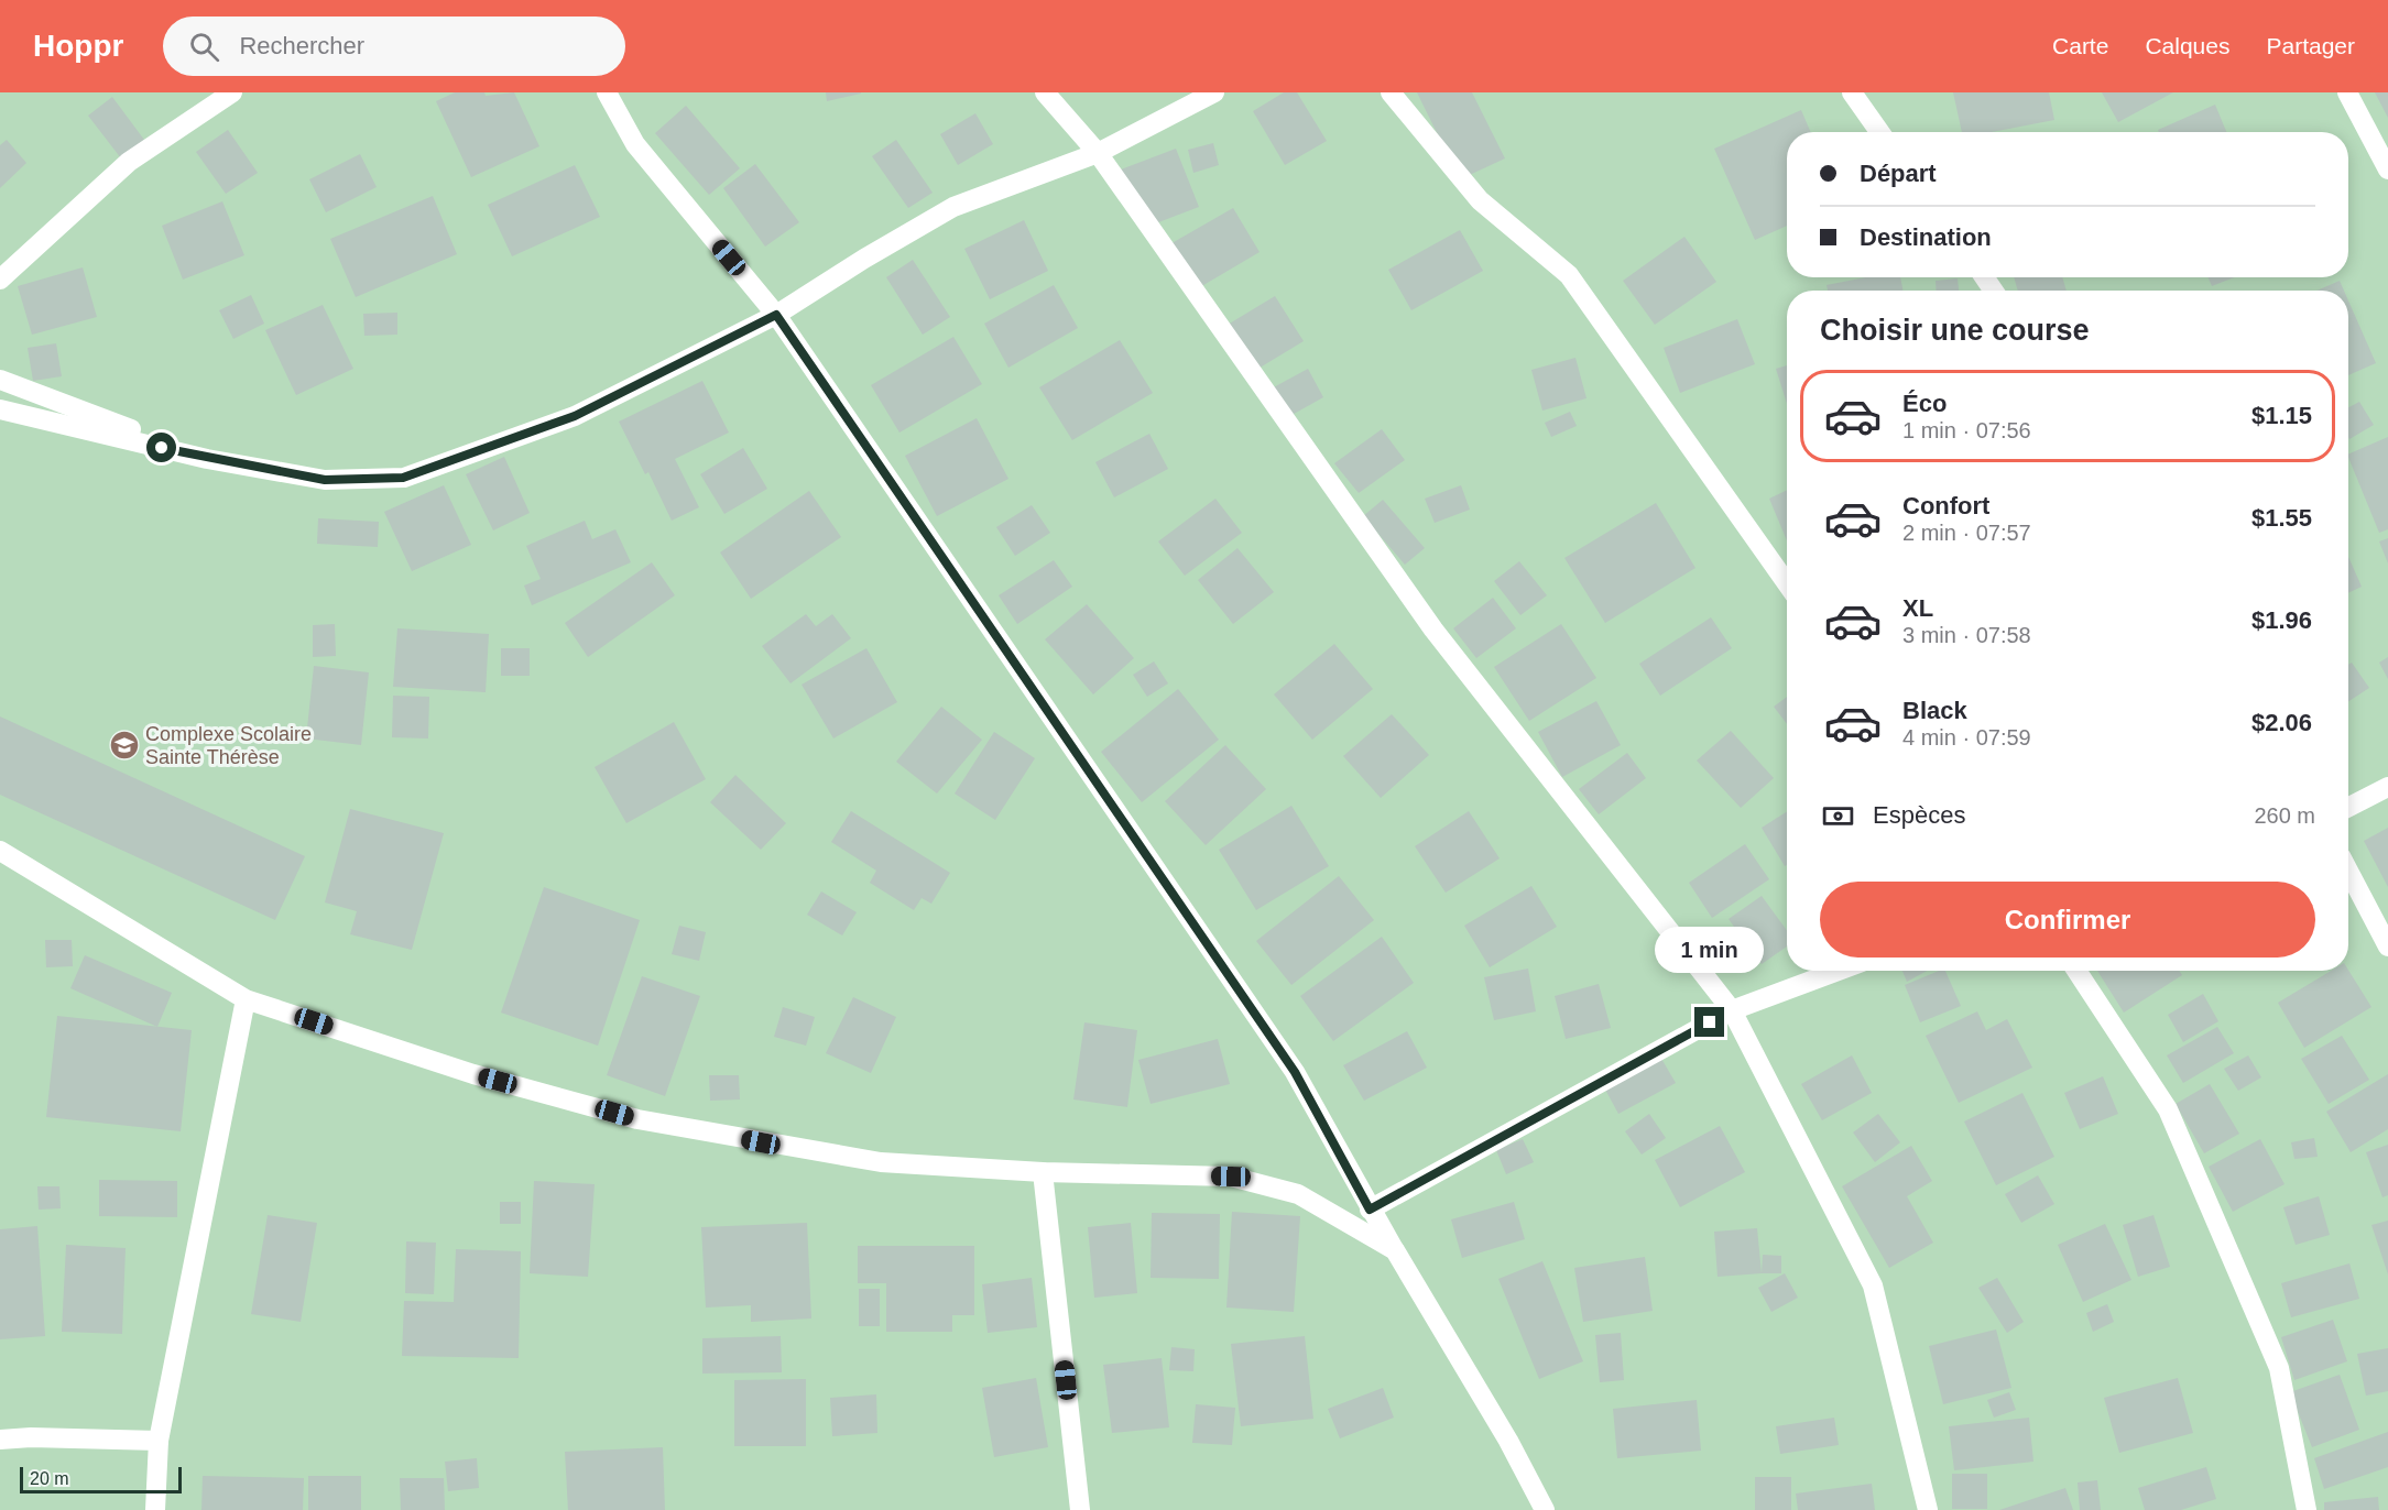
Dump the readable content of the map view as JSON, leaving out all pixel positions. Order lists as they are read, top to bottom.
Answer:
{
  "places": {
    "school or university": ["Complexe Scolaire Sainte Thérèse"]
  },
  "scale_bar": "20 m",
  "page": {
    "header": "Hoppr",
    "search": "Rechercher",
    "nav": ["Carte", "Calques", "Partager"],
    "banner": ["Départ", "Destination"],
    "heading": "Choisir une course",
    "list": [
      {
        "name": "Éco",
        "note": "1 min · 07:56",
        "value": "$1.15"
      },
      {
        "name": "Confort",
        "note": "2 min · 07:57",
        "value": "$1.55"
      },
      {
        "name": "XL",
        "note": "3 min · 07:58",
        "value": "$1.96"
      },
      {
        "name": "Black",
        "note": "4 min · 07:59",
        "value": "$2.06"
      }
    ],
    "pay": ["Espèces", "260 m"],
    "buttons": "Confirmer",
    "bubble": "1 min",
    "scale": "20 m"
  }
}
